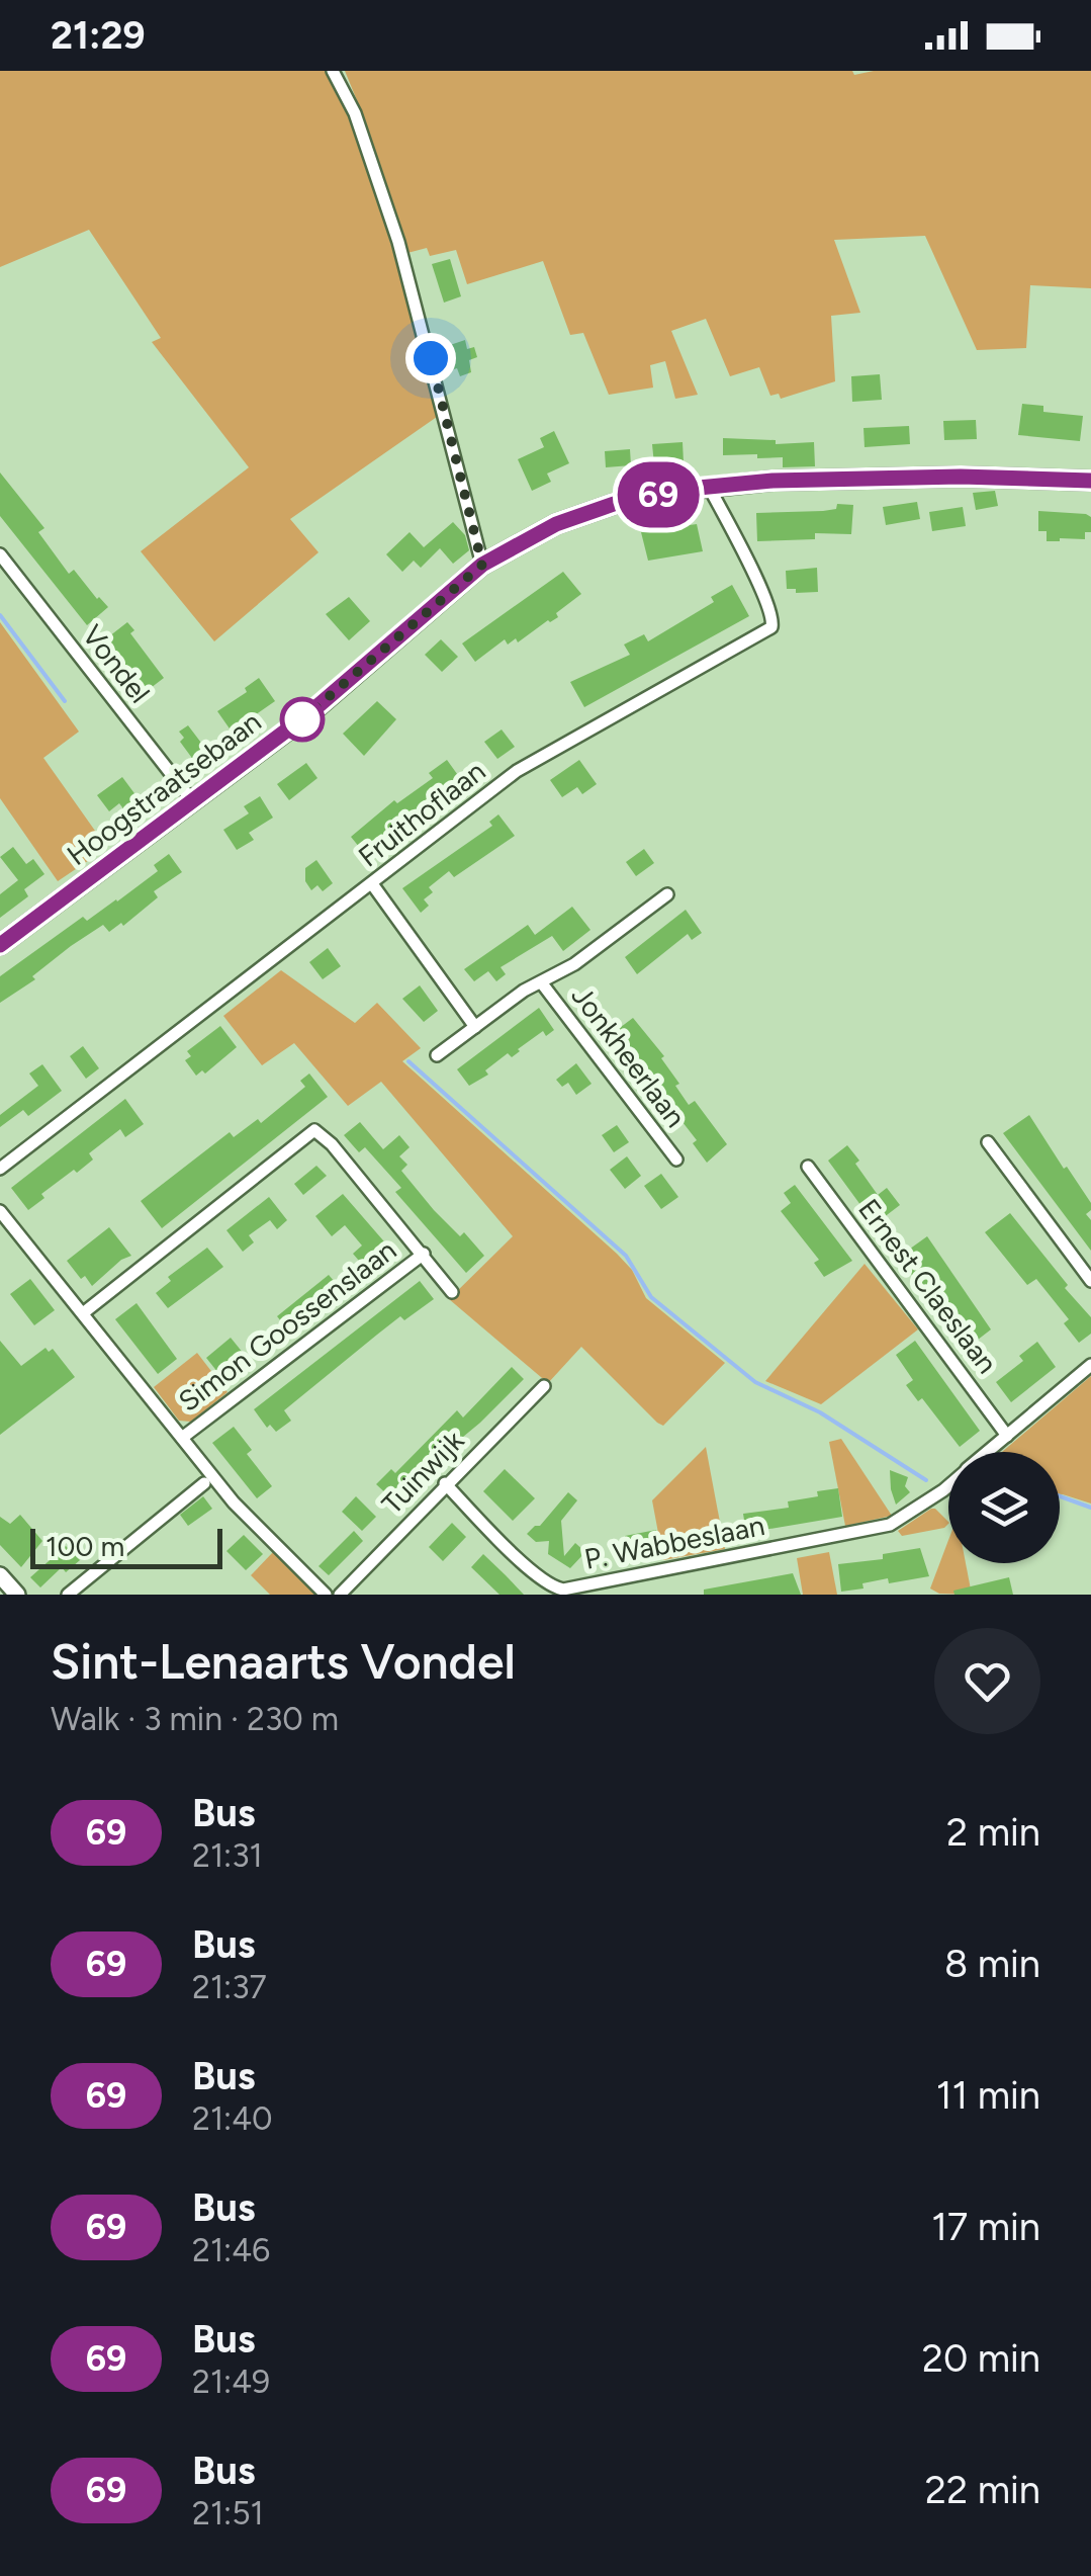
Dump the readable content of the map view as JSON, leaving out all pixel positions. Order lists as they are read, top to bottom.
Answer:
{
  "streets": {
    "main road": ["Hoogstraatsebaan"],
    "street": [
      "Vondel",
      "Fruithoflaan",
      "Jonkheerlaan",
      "Ernest Claeslaan",
      "Simon Goossenslaan",
      "Tuinwijk",
      "P. Wabbeslaan"
    ]
  },
  "crossings": [
    ["Vondel", "Hoogstraatsebaan"],
    ["Hoogstraatsebaan", "Fruithoflaan"],
    ["Ernest Claeslaan", "P. Wabbeslaan"],
    ["Tuinwijk", "P. Wabbeslaan"]
  ],
  "lines": ["bus line 69"],
  "scale_bar": "100 m",
  "page": {
    "status": "21:29",
    "on_map": "69",
    "scale": "100 m",
    "heading": ["Sint-Lenaarts Vondel", "Walk · 3 min · 230 m"],
    "list": [
      {
        "mark": "69",
        "name": "Bus",
        "note": "21:31",
        "value": "2 min"
      },
      {
        "mark": "69",
        "name": "Bus",
        "note": "21:37",
        "value": "8 min"
      },
      {
        "mark": "69",
        "name": "Bus",
        "note": "21:40",
        "value": "11 min"
      },
      {
        "mark": "69",
        "name": "Bus",
        "note": "21:46",
        "value": "17 min"
      },
      {
        "mark": "69",
        "name": "Bus",
        "note": "21:49",
        "value": "20 min"
      },
      {
        "mark": "69",
        "name": "Bus",
        "note": "21:51",
        "value": "22 min"
      }
    ]
  }
}
